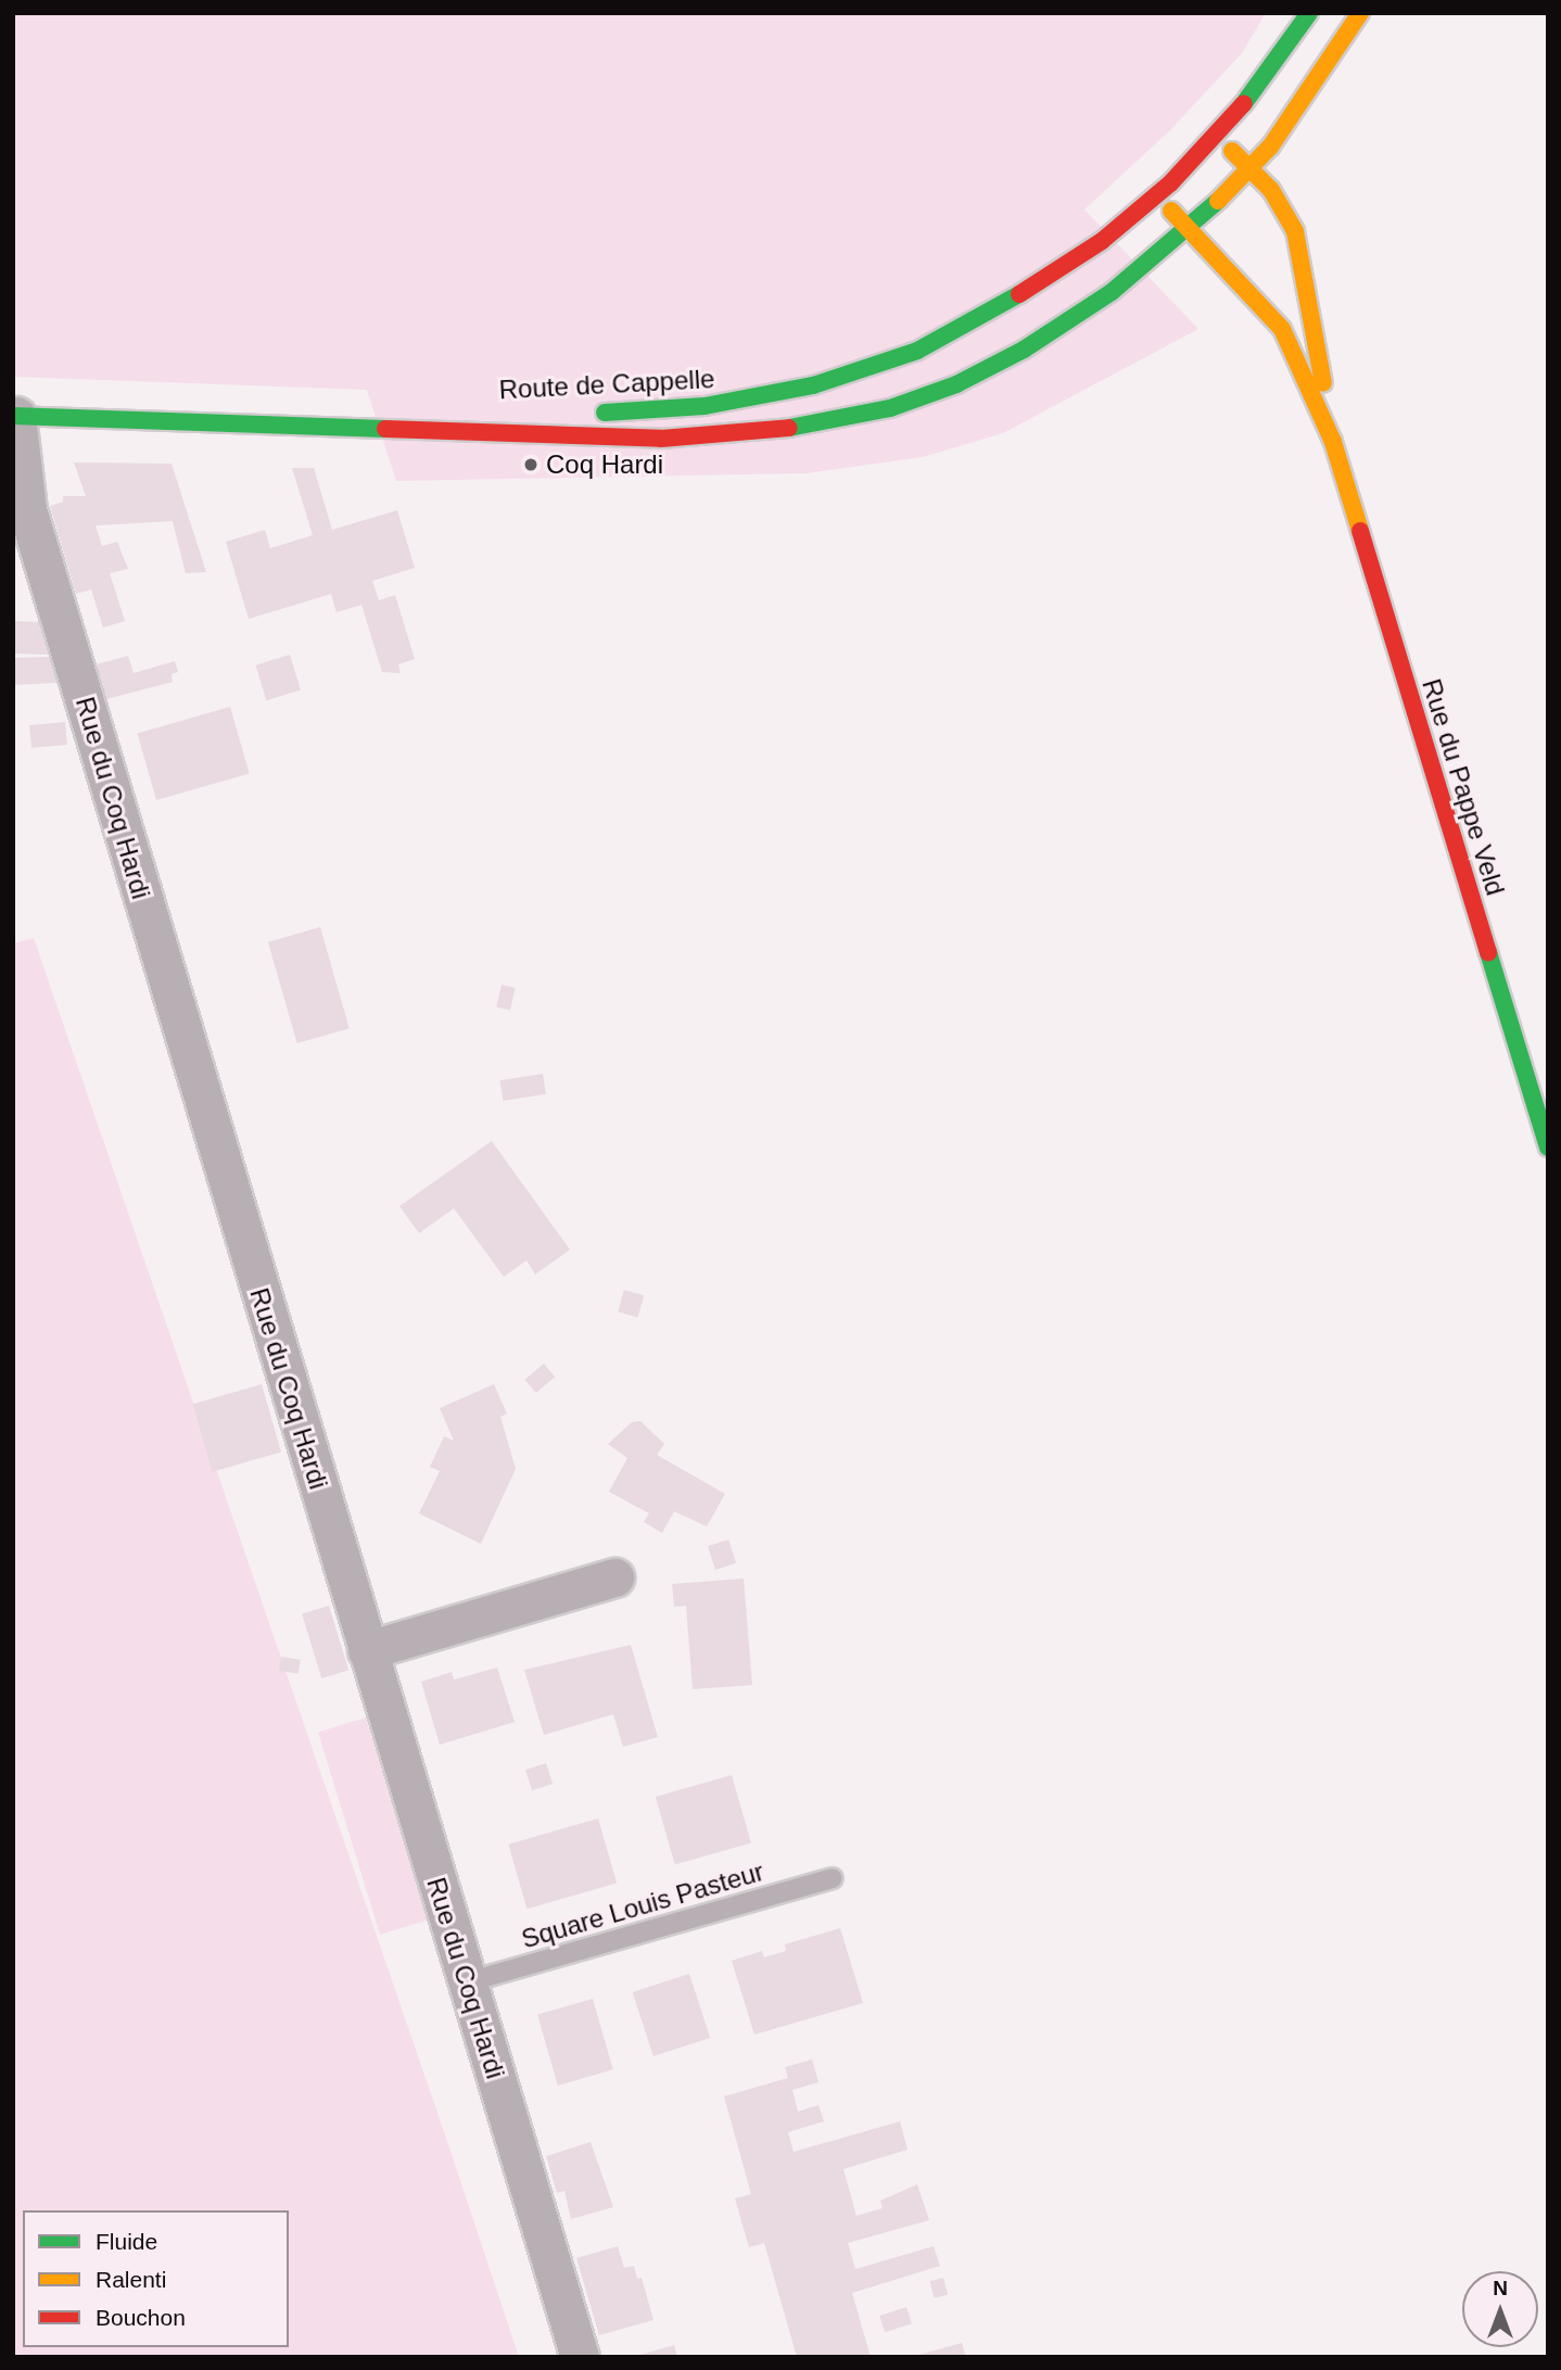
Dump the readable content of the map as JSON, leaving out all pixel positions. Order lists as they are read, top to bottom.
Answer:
{
  "streets": {
    "main road": ["Route de Cappelle", "Rue du Pappe Veld"],
    "street": ["Rue du Coq Hardi"],
    "lane": ["Square Louis Pasteur"]
  },
  "crossings": [
    ["Route de Cappelle", "Rue du Pappe Veld"],
    ["Route de Cappelle", "Rue du Coq Hardi"],
    ["Rue du Coq Hardi", "Square Louis Pasteur"]
  ],
  "places": ["Coq Hardi"],
  "legend": ["Fluide", "Ralenti", "Bouchon"],
  "north": "top"
}
